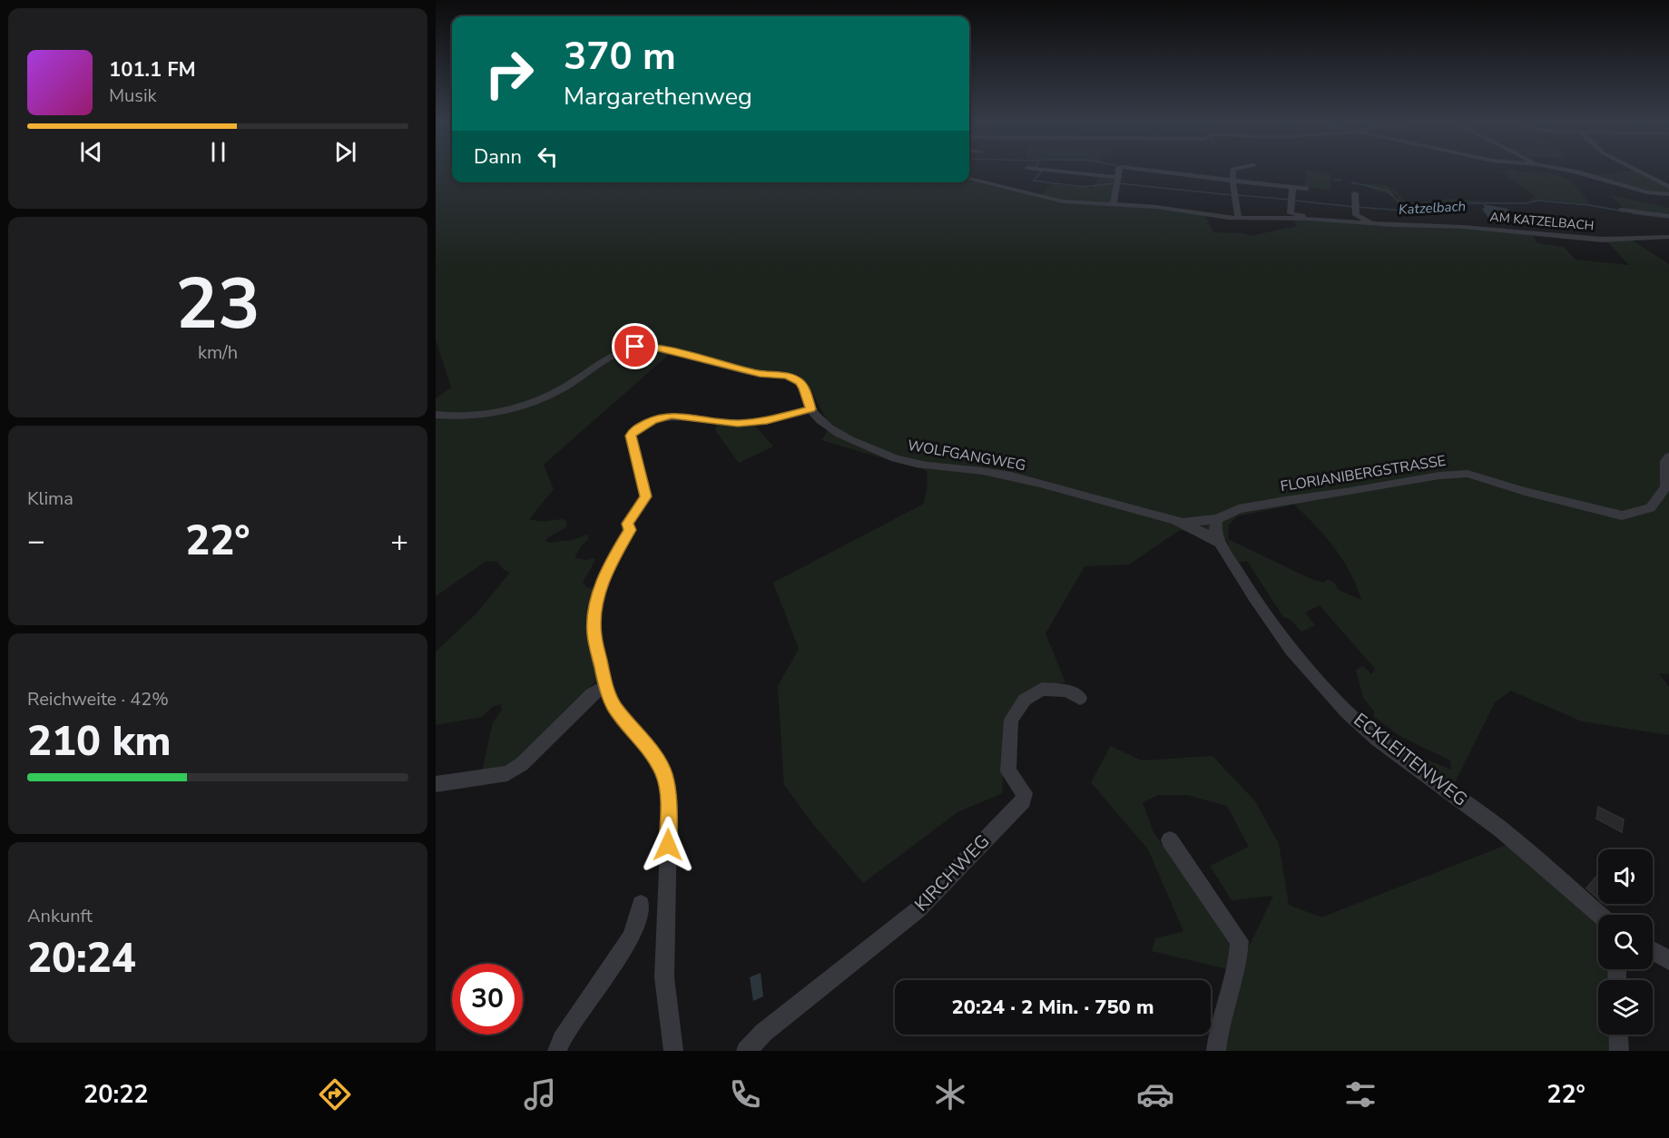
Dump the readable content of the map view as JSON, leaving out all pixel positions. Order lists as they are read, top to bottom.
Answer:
{
  "streets": {
    "street": [
      "AM KATZELBACH",
      "WOLFGANGWEG",
      "FLORIANIBERGSTRASSE",
      "ECKLEITENWEG",
      "KIRCHWEG"
    ]
  },
  "crossings": [
    ["WOLFGANGWEG", "FLORIANIBERGSTRASSE"],
    ["WOLFGANGWEG", "ECKLEITENWEG"],
    ["FLORIANIBERGSTRASSE", "ECKLEITENWEG"]
  ],
  "water": ["Katzelbach"],
  "page": {
    "turn": ["370 m", "Margarethenweg"],
    "song": ["101.1 FM", "Musik"],
    "then": "Dann",
    "tile": [
      ["23", "km/h"],
      "Klima",
      ["Reichweite · 42%", "210 km"],
      ["Ankunft", "20:24"]
    ],
    "heat": ["−", "22°", "+"],
    "limit": "30",
    "trip": "20:24 · 2 Min. · 750 m",
    "tabs": ["20:22", "22°"]
  }
}
